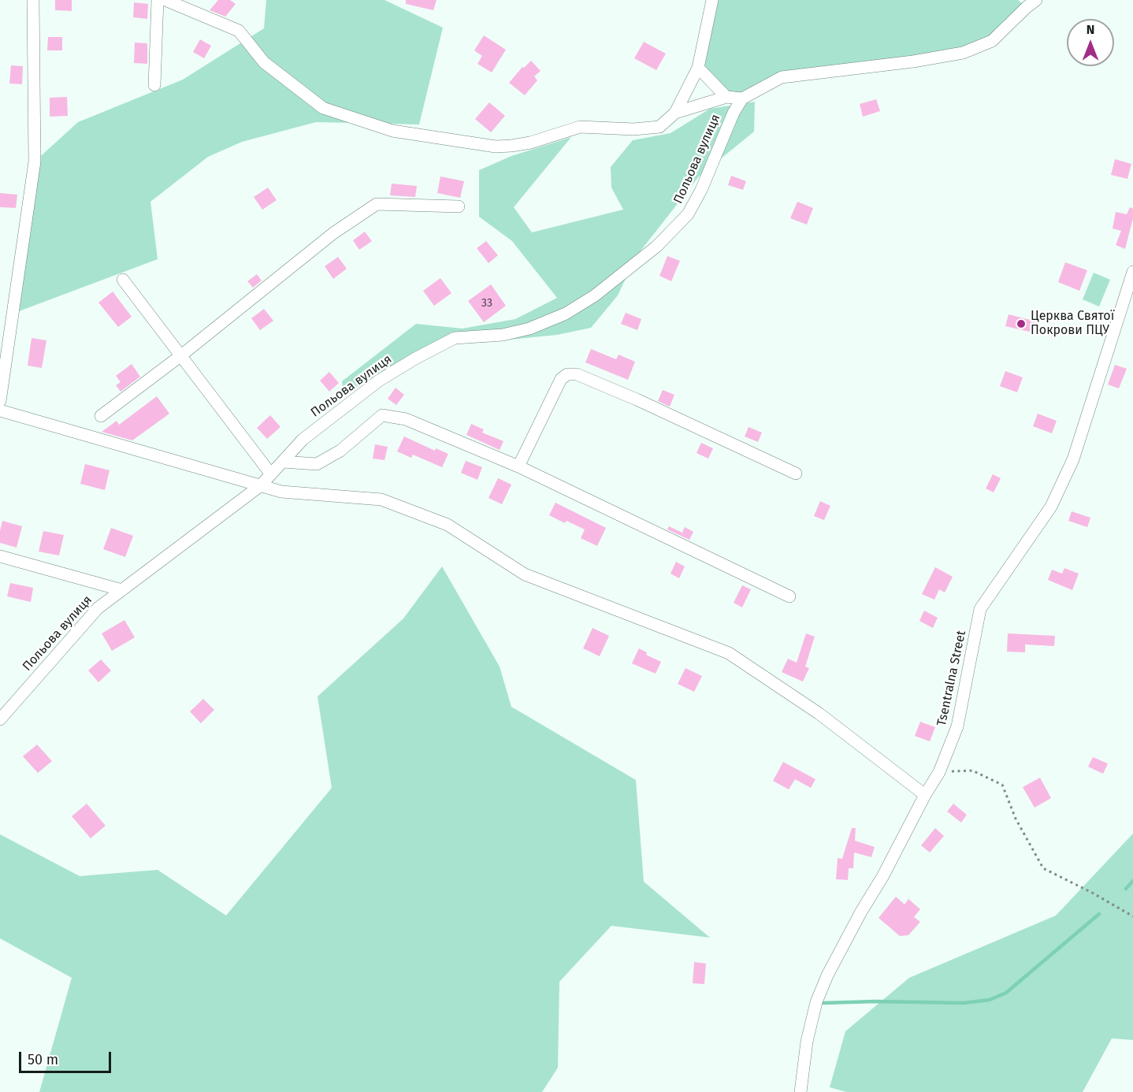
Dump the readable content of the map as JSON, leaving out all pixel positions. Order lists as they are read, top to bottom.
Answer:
{
  "streets": {
    "street": ["Польова вулиця", "Tsentralna Street"]
  },
  "places": ["Церква Святої Покрови ПЦУ"],
  "house_numbers": ["33"],
  "scale_bar": "50 m",
  "north": "top"
}
